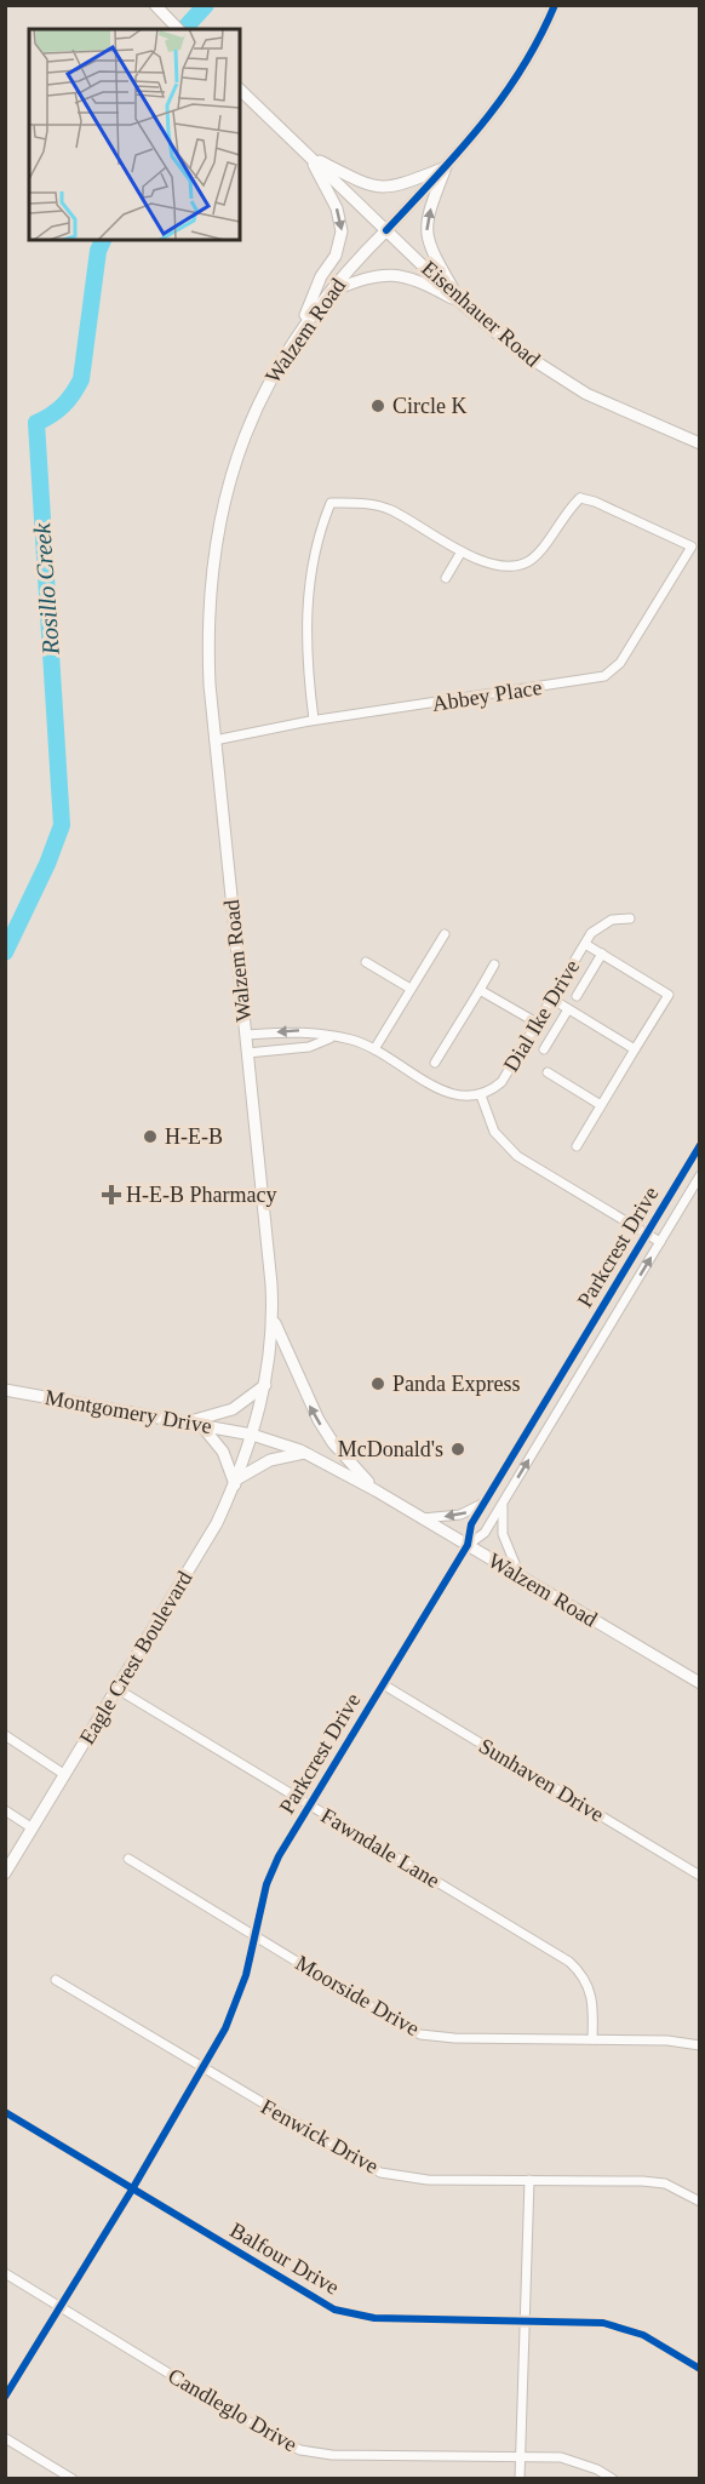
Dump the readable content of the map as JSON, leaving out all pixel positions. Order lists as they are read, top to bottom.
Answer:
{
  "streets": {
    "main road": [
      "Eisenhauer Road",
      "Walzem Road",
      "Montgomery Drive",
      "Eagle Crest Boulevard"
    ],
    "street": [
      "Abbey Place",
      "Dial Ike Drive",
      "Parkcrest Drive",
      "Sunhaven Drive",
      "Fawndale Lane",
      "Moorside Drive",
      "Fenwick Drive",
      "Balfour Drive",
      "Candleglo Drive"
    ]
  },
  "crossings": [
    ["Eisenhauer Road", "Walzem Road"],
    ["Walzem Road", "Abbey Place"],
    ["Walzem Road", "Parkcrest Drive"],
    ["Walzem Road", "Montgomery Drive"],
    ["Walzem Road", "Eagle Crest Boulevard"],
    ["Parkcrest Drive", "Sunhaven Drive"],
    ["Parkcrest Drive", "Fawndale Lane"],
    ["Parkcrest Drive", "Moorside Drive"],
    ["Parkcrest Drive", "Fenwick Drive"],
    ["Parkcrest Drive", "Balfour Drive"],
    ["Parkcrest Drive", "Candleglo Drive"],
    ["Montgomery Drive", "Eagle Crest Boulevard"],
    ["Eagle Crest Boulevard", "Fawndale Lane"],
    ["Fawndale Lane", "Moorside Drive"]
  ],
  "water": ["Rosillo Creek"],
  "places": {
    "other": [
      "Circle K",
      "H-E-B",
      "Panda Express",
      "McDonald's"
    ],
    "health": ["H-E-B Pharmacy"]
  }
}
